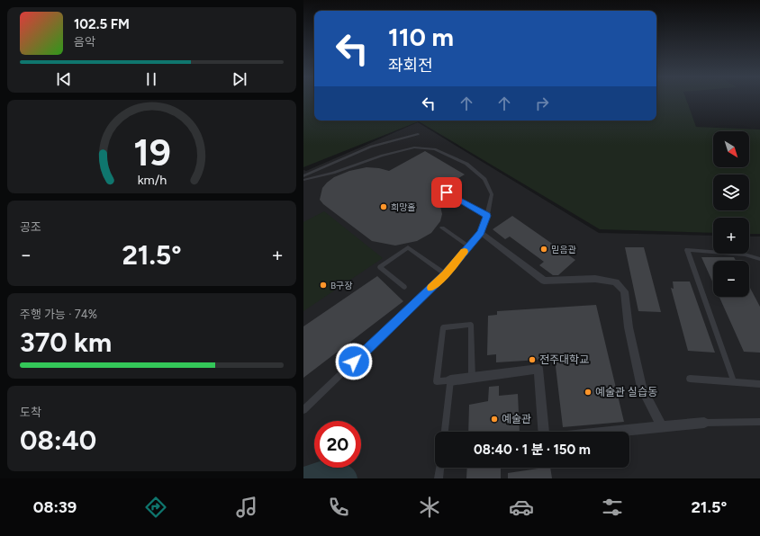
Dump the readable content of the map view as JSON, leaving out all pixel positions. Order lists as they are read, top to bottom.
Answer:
{
  "places": [
    "희망홀",
    "믿음관",
    "B구장",
    "전주대학교",
    "예술관 실습동",
    "예술관"
  ],
  "north": "bottom right",
  "page": {
    "turn": ["110 m", "좌회전"],
    "song": ["102.5 FM", "음악"],
    "map_buttons": ["+", "−"],
    "tile": [
      "공조",
      ["주행 가능 · 74%", "370 km"],
      ["도착", "08:40"]
    ],
    "heat": ["−", "21.5°", "+"],
    "limit": "20",
    "trip": "08:40 · 1 분 · 150 m",
    "tabs": ["08:39", "21.5°"],
    "gauge": ["19", "km/h"]
  }
}
